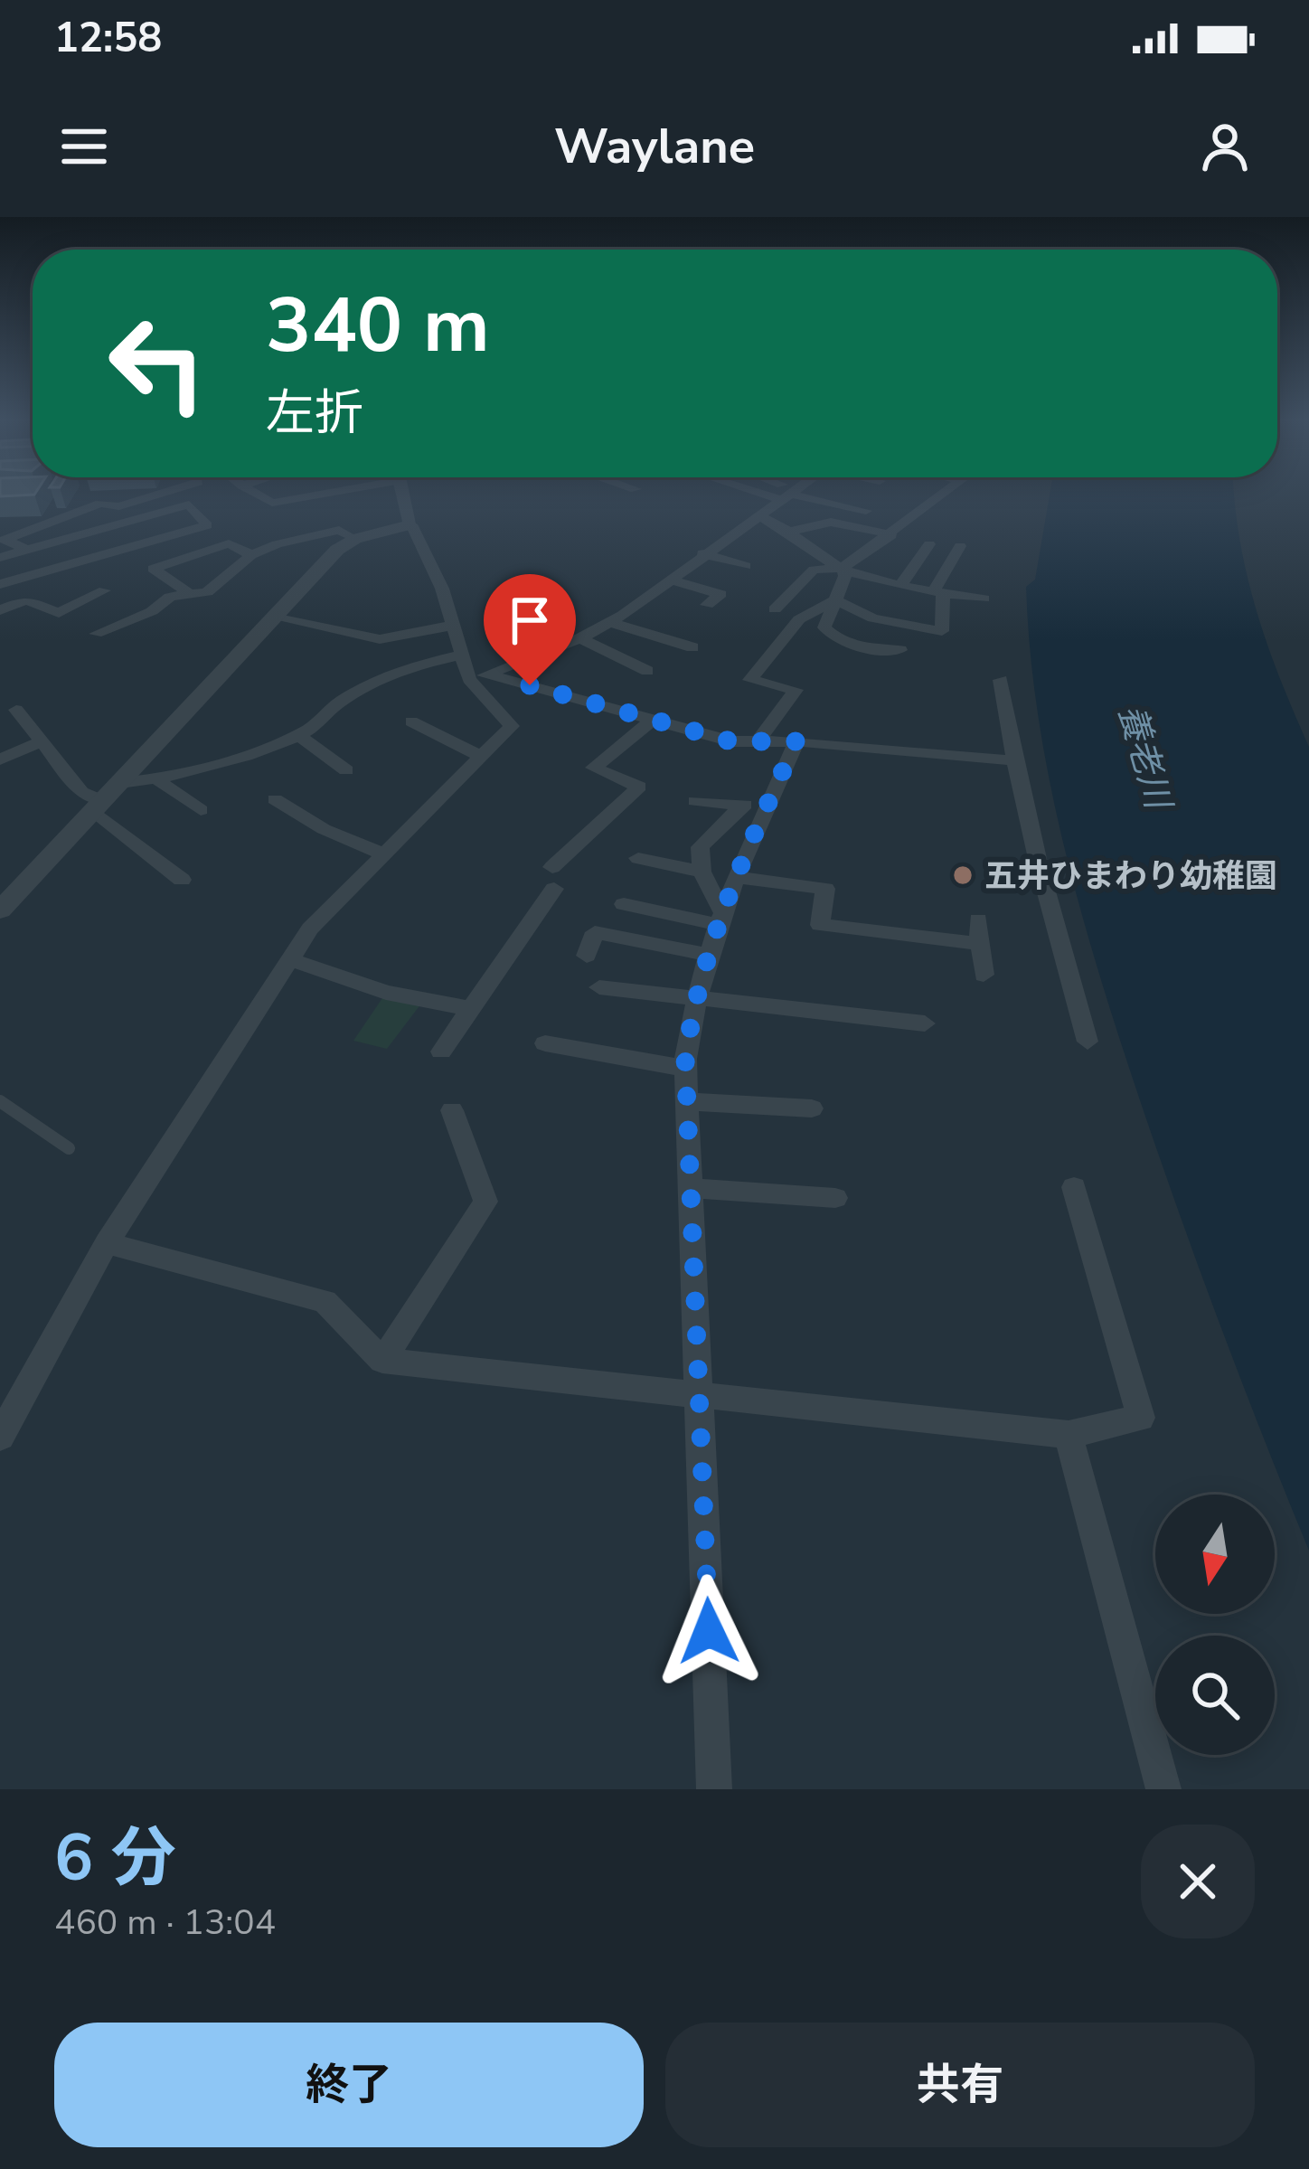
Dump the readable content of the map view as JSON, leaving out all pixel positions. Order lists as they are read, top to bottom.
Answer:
{
  "water": ["養老川"],
  "places": ["五井ひまわり幼稚園"],
  "north": "bottom",
  "page": {
    "status": "12:58",
    "header": "Waylane",
    "turn": ["340 m", "左折"],
    "heading": ["6 分", "460 m · 13:04"],
    "buttons": ["終了", "共有"]
  }
}
